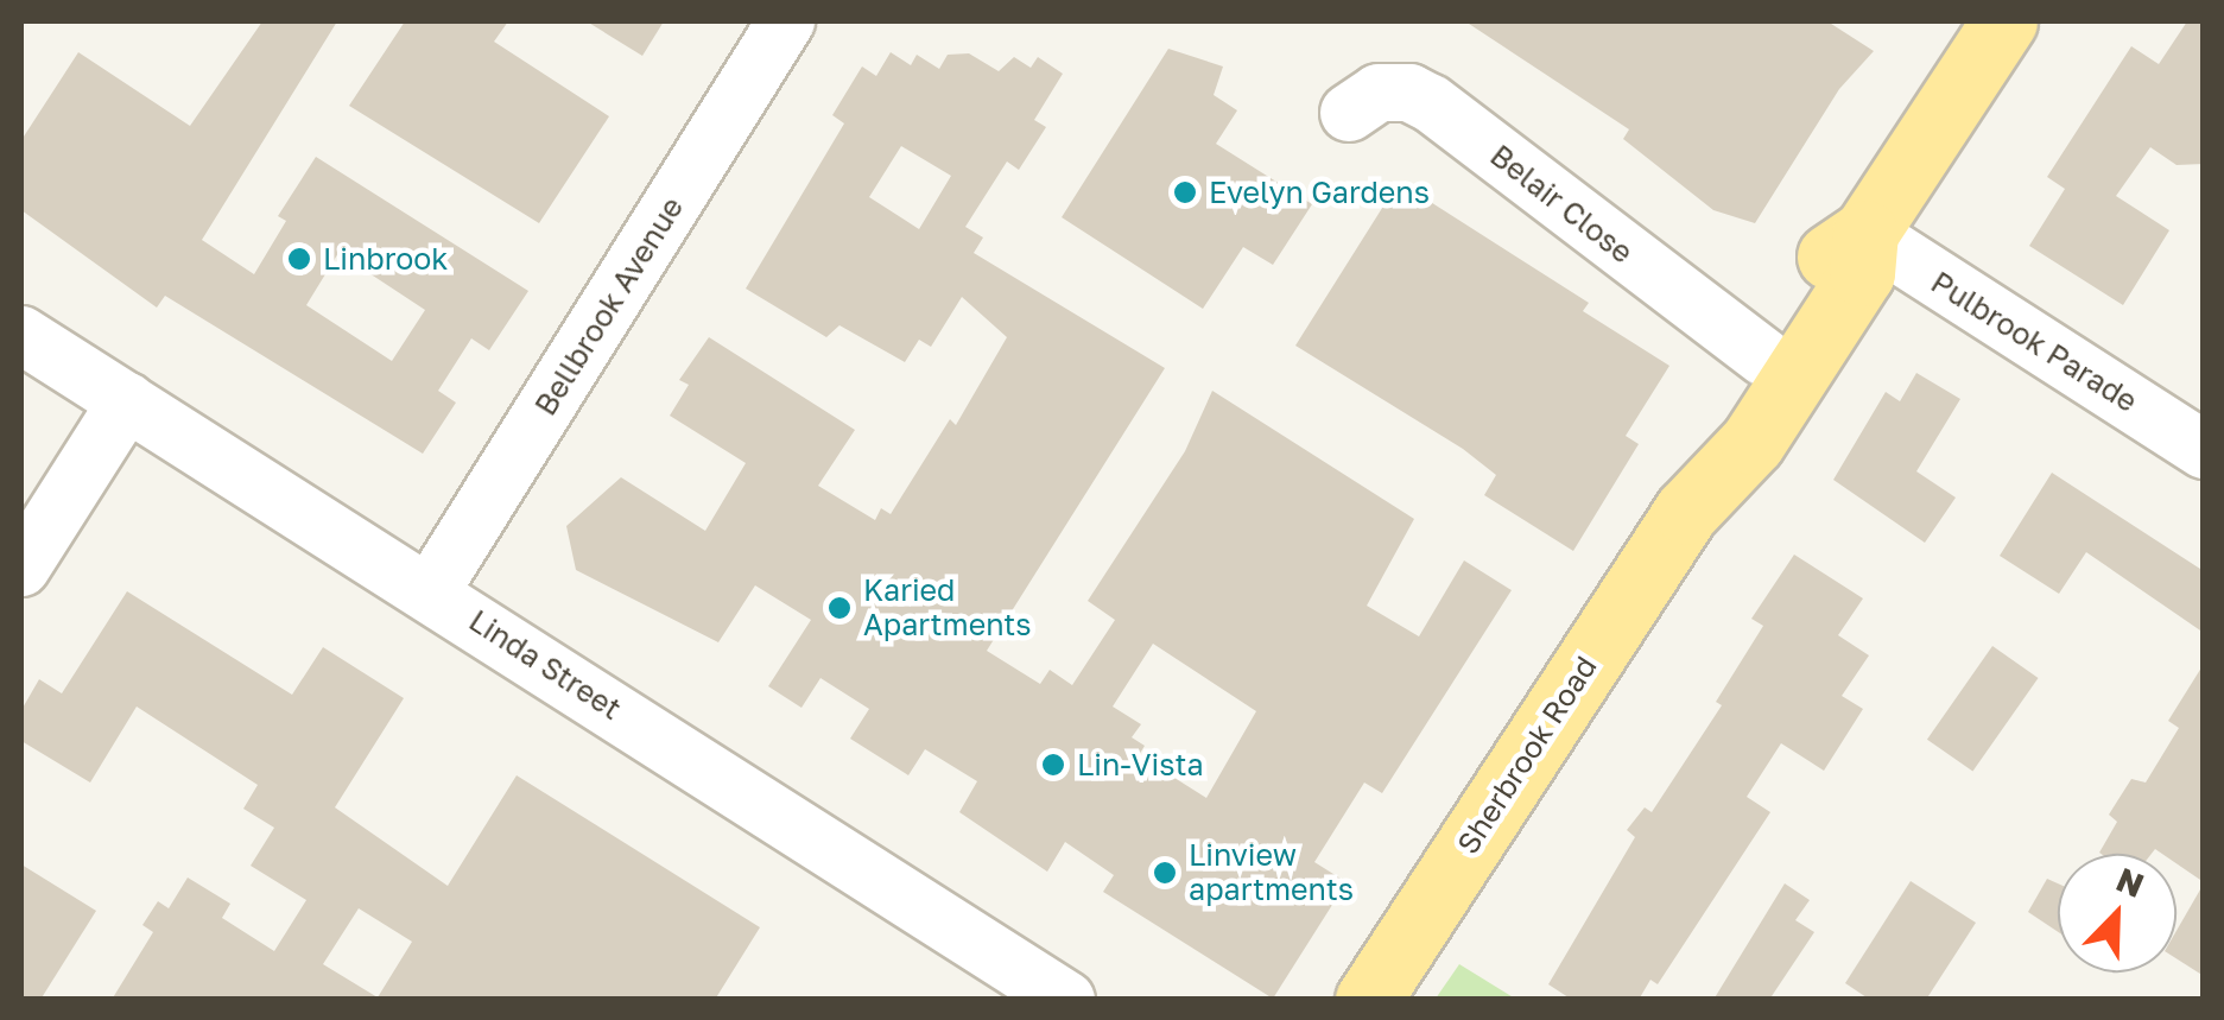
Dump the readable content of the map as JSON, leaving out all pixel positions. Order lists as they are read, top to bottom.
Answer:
{
  "streets": {
    "main road": ["Sherbrook Road"],
    "street": [
      "Belair Close",
      "Bellbrook Avenue",
      "Pulbrook Parade",
      "Linda Street"
    ]
  },
  "crossings": [
    ["Belair Close", "Sherbrook Road"],
    ["Bellbrook Avenue", "Linda Street"],
    ["Pulbrook Parade", "Sherbrook Road"]
  ],
  "places": [
    "Evelyn Gardens",
    "Linbrook",
    "Karied Apartments",
    "Lin-Vista",
    "Linview apartments"
  ],
  "north": "top right"
}
